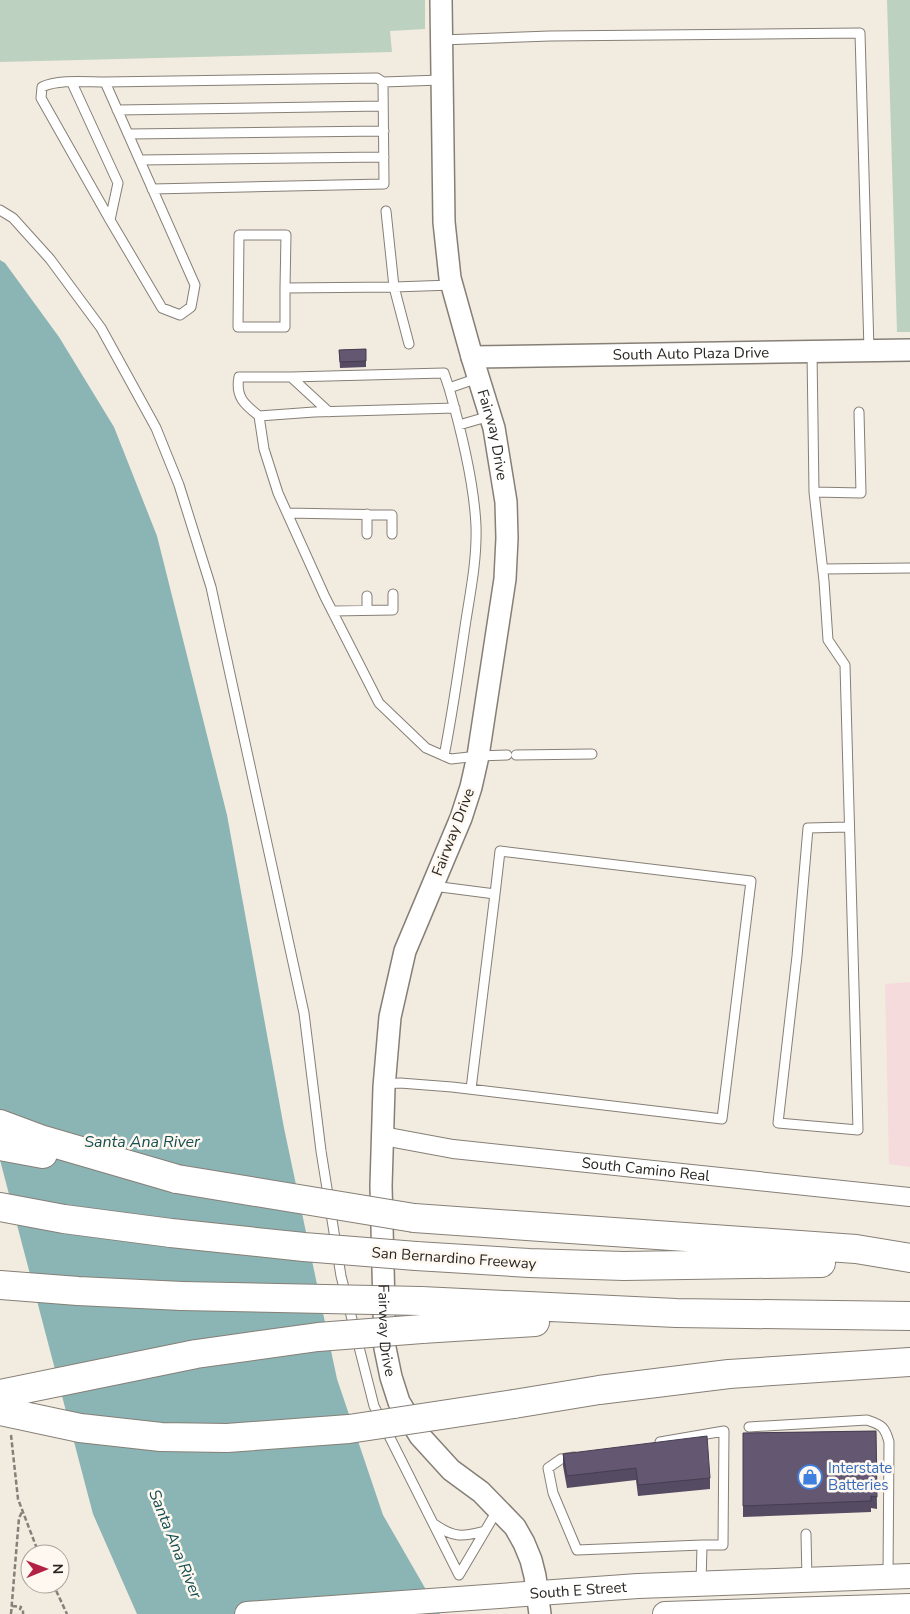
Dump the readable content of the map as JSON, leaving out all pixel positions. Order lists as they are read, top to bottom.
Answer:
{
  "streets": {
    "highway": ["San Bernardino Freeway"],
    "main road": ["South E Street"],
    "street": ["South Auto Plaza Drive", "Fairway Drive", "South Camino Real"]
  },
  "crossings": [
    ["South Auto Plaza Drive", "Fairway Drive"],
    ["Fairway Drive", "South Camino Real"],
    ["Fairway Drive", "South E Street"]
  ],
  "water": ["Santa Ana River"],
  "places": {
    "shop": ["Interstate Batteries"]
  },
  "north": "right"
}
